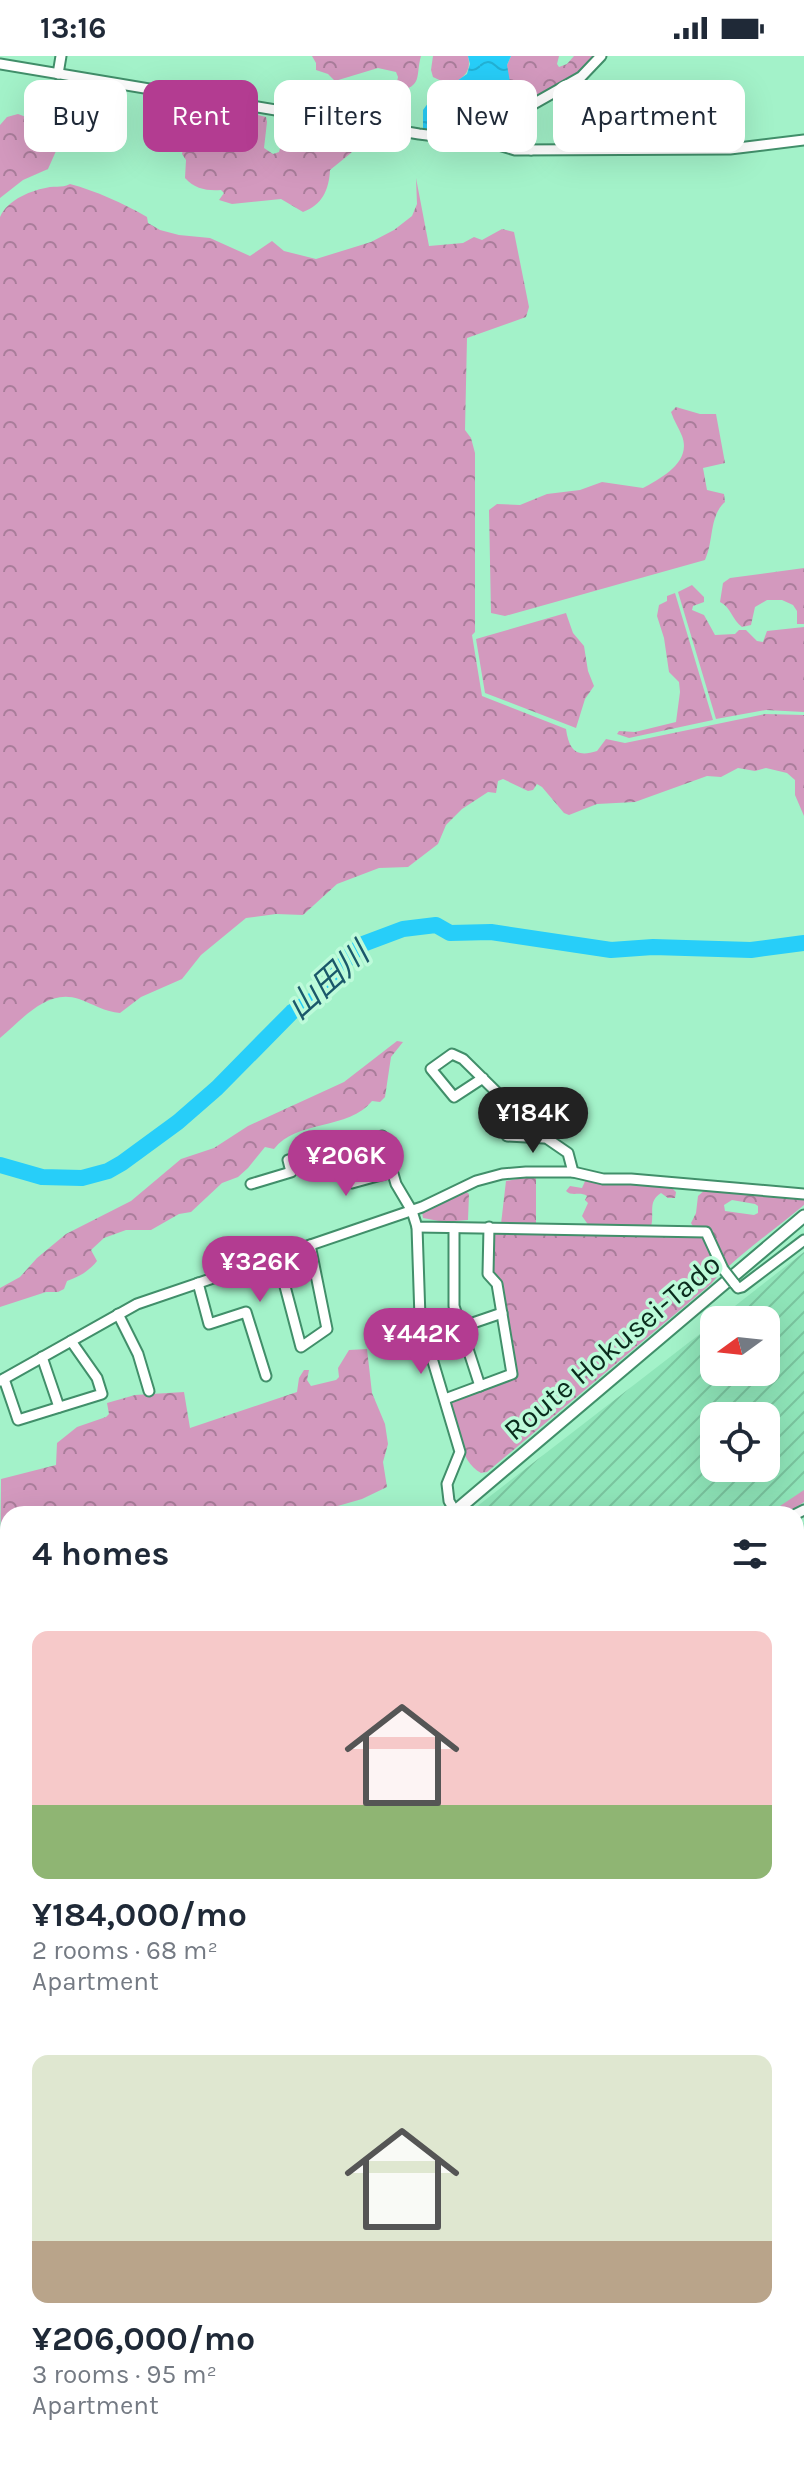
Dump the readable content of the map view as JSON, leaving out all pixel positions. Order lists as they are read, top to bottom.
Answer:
{
  "streets": {
    "main road": ["Route Hokusei-Tado"]
  },
  "water": ["山田川"],
  "north": "left",
  "page": {
    "status": "13:16",
    "chip": [
      "Buy",
      "Rent",
      "Filters",
      "New",
      "Apartment"
    ],
    "price": [
      "¥184K",
      "¥206K",
      "¥326K",
      "¥442K"
    ],
    "heading": "4 homes",
    "list": [
      {
        "name": "¥184,000/mo",
        "note": "2 rooms · 68 m² · Apartment"
      },
      {
        "name": "¥206,000/mo",
        "note": "3 rooms · 95 m² · Apartment"
      }
    ]
  }
}
